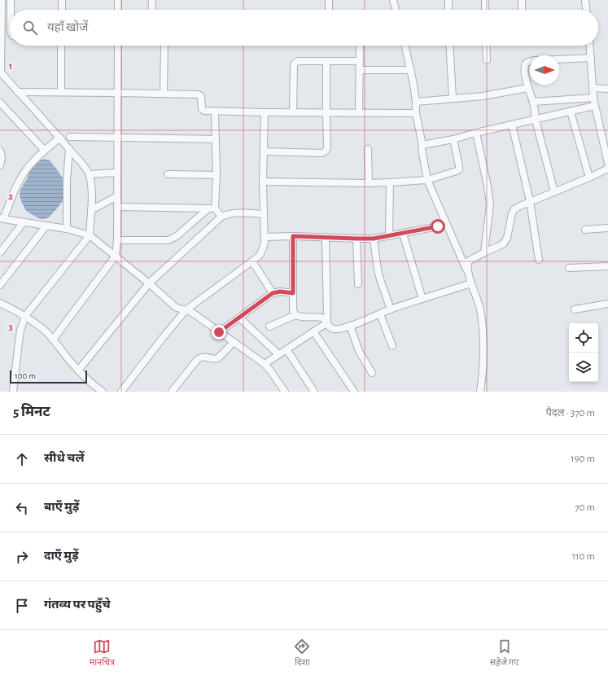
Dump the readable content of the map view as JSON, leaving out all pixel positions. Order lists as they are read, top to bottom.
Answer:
{
  "scale_bar": "100 m",
  "north": "right",
  "page": {
    "search": "यहाँ खोजें",
    "scale": "100 m",
    "heading": ["5 मिनट", "पैदल · 370 m"],
    "list": [
      ["सीधे चलें", "190 m"],
      ["बाएँ मुड़ें", "70 m"],
      ["दाएँ मुड़ें", "110 m"],
      "गंतव्य पर पहुँचे"
    ],
    "nav": ["मानचित्र", "दिशा", "सहेजे गए"]
  },
  "grid": {
    "rows": ["1", "2", "3"]
  }
}
